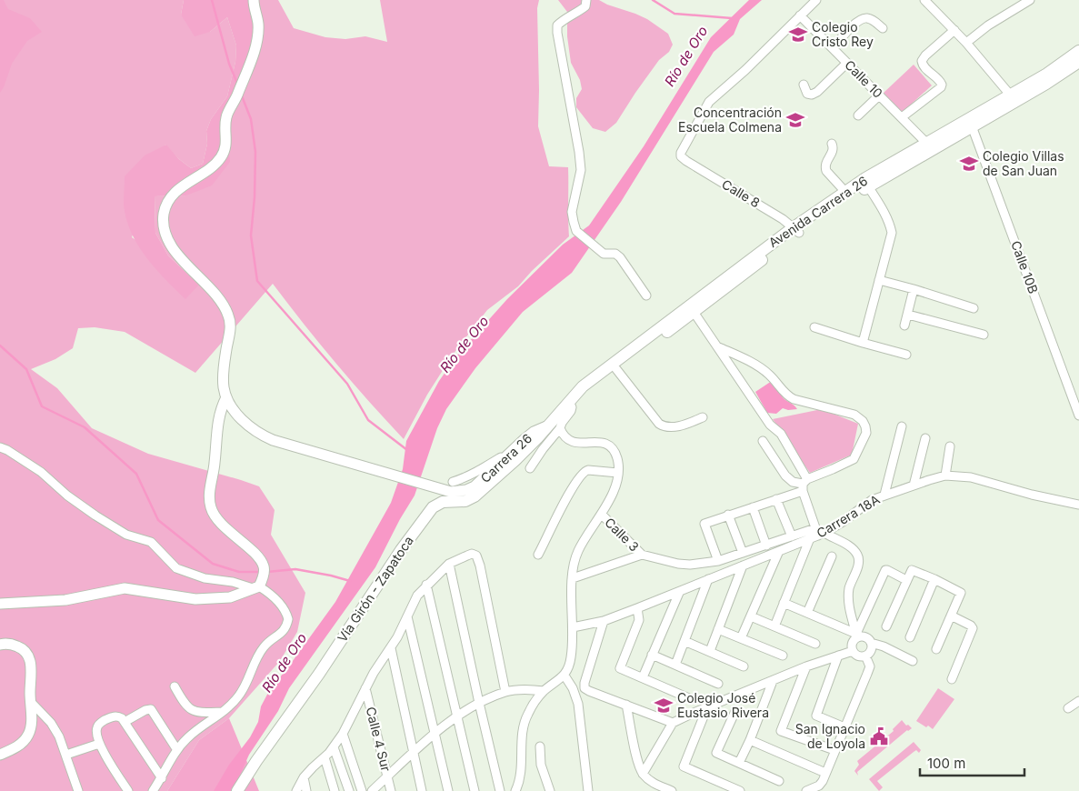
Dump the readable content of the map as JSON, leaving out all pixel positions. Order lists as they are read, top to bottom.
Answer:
{
  "streets": {
    "main road": ["Avenida Carrera 26", "Vía Girón - Zapatoca"],
    "street": [
      "Calle 10",
      "Calle 8",
      "Calle 10B",
      "Carrera 26",
      "Carrera 18A",
      "Calle 3",
      "Calle 4 Sur"
    ]
  },
  "crossings": [
    ["Calle 10", "Calle 8"],
    ["Calle 10", "Avenida Carrera 26"],
    ["Calle 8", "Avenida Carrera 26"],
    ["Avenida Carrera 26", "Calle 10B"],
    ["Avenida Carrera 26", "Carrera 26"],
    ["Avenida Carrera 26", "Vía Girón - Zapatoca"],
    ["Carrera 26", "Vía Girón - Zapatoca"]
  ],
  "water": ["Río de Oro"],
  "places": {
    "school or university": [
      "Colegio Cristo Rey",
      "Concentración Escuela Colmena",
      "Colegio Villas de San Juan",
      "Colegio José Eustasio Rivera"
    ],
    "public building": ["San Ignacio de Loyola"]
  },
  "scale_bar": "100 m"
}
